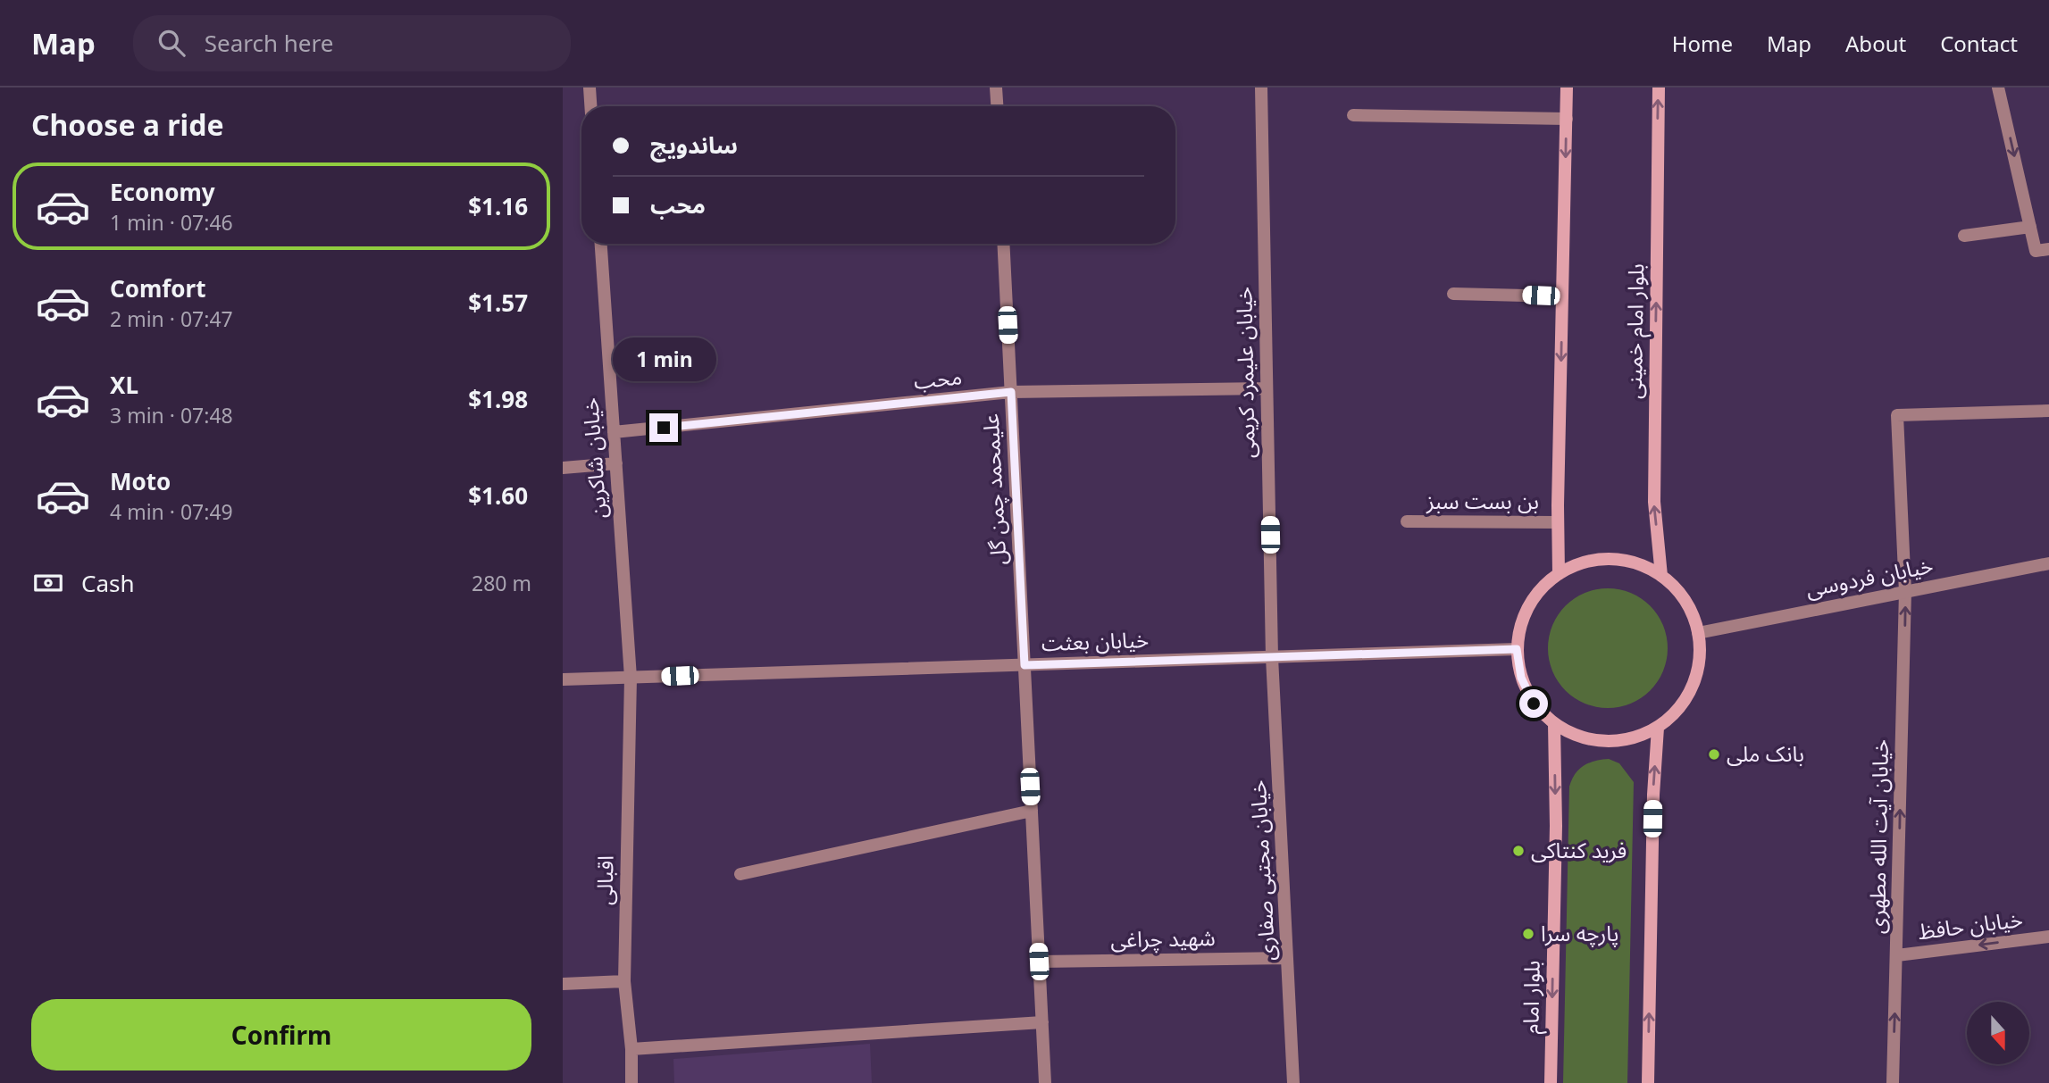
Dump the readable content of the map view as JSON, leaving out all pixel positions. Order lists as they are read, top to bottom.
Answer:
{
  "streets": {
    "main road": ["بلوار امام خمینی", "بلوار امام"],
    "street": [
      "خیابان علیمرد کریمی",
      "محب",
      "خیابان شاکرین",
      "علیمحمد چمن گل",
      "بن بست سبز",
      "خیابان فردوسی",
      "خیابان بعثت",
      "خیابان آیت الله مطهری",
      "خیابان مجتبی صفاری",
      "اقبالی",
      "خیابان حافظ",
      "شهید چراغی"
    ]
  },
  "crossings": [
    ["بلوار امام خمینی", "خیابان فردوسی"],
    ["بلوار امام خمینی", "خیابان بعثت"],
    ["بلوار امام خمینی", "بلوار امام"],
    ["خیابان علیمرد کریمی", "محب"],
    ["خیابان علیمرد کریمی", "خیابان بعثت"],
    ["خیابان علیمرد کریمی", "خیابان مجتبی صفاری"],
    ["محب", "خیابان شاکرین"],
    ["محب", "علیمحمد چمن گل"],
    ["خیابان شاکرین", "خیابان بعثت"],
    ["خیابان شاکرین", "اقبالی"],
    ["علیمحمد چمن گل", "خیابان بعثت"],
    ["علیمحمد چمن گل", "شهید چراغی"],
    ["خیابان فردوسی", "خیابان بعثت"],
    ["خیابان فردوسی", "خیابان آیت الله مطهری"],
    ["خیابان فردوسی", "بلوار امام"],
    ["خیابان بعثت", "خیابان مجتبی صفاری"],
    ["خیابان بعثت", "اقبالی"],
    ["خیابان بعثت", "بلوار امام"],
    ["خیابان آیت الله مطهری", "خیابان حافظ"],
    ["خیابان مجتبی صفاری", "شهید چراغی"]
  ],
  "one_way": ["خیابان آیت الله مطهری", "خیابان حافظ"],
  "places": ["بانک ملی", "فرید کنتاکی", "پارچه سرا"],
  "north": "bottom",
  "page": {
    "header": "Map",
    "search": "Search here",
    "nav": [
      "Home",
      "Map",
      "About",
      "Contact"
    ],
    "heading": "Choose a ride",
    "banner": ["ساندویچ", "محب"],
    "list": [
      {
        "name": "Economy",
        "note": "1 min · 07:46",
        "value": "$1.16"
      },
      {
        "name": "Comfort",
        "note": "2 min · 07:47",
        "value": "$1.57"
      },
      {
        "name": "XL",
        "note": "3 min · 07:48",
        "value": "$1.98"
      },
      {
        "name": "Moto",
        "note": "4 min · 07:49",
        "value": "$1.60"
      }
    ],
    "bubble": "1 min",
    "pay": ["Cash", "280 m"],
    "buttons": "Confirm"
  }
}
